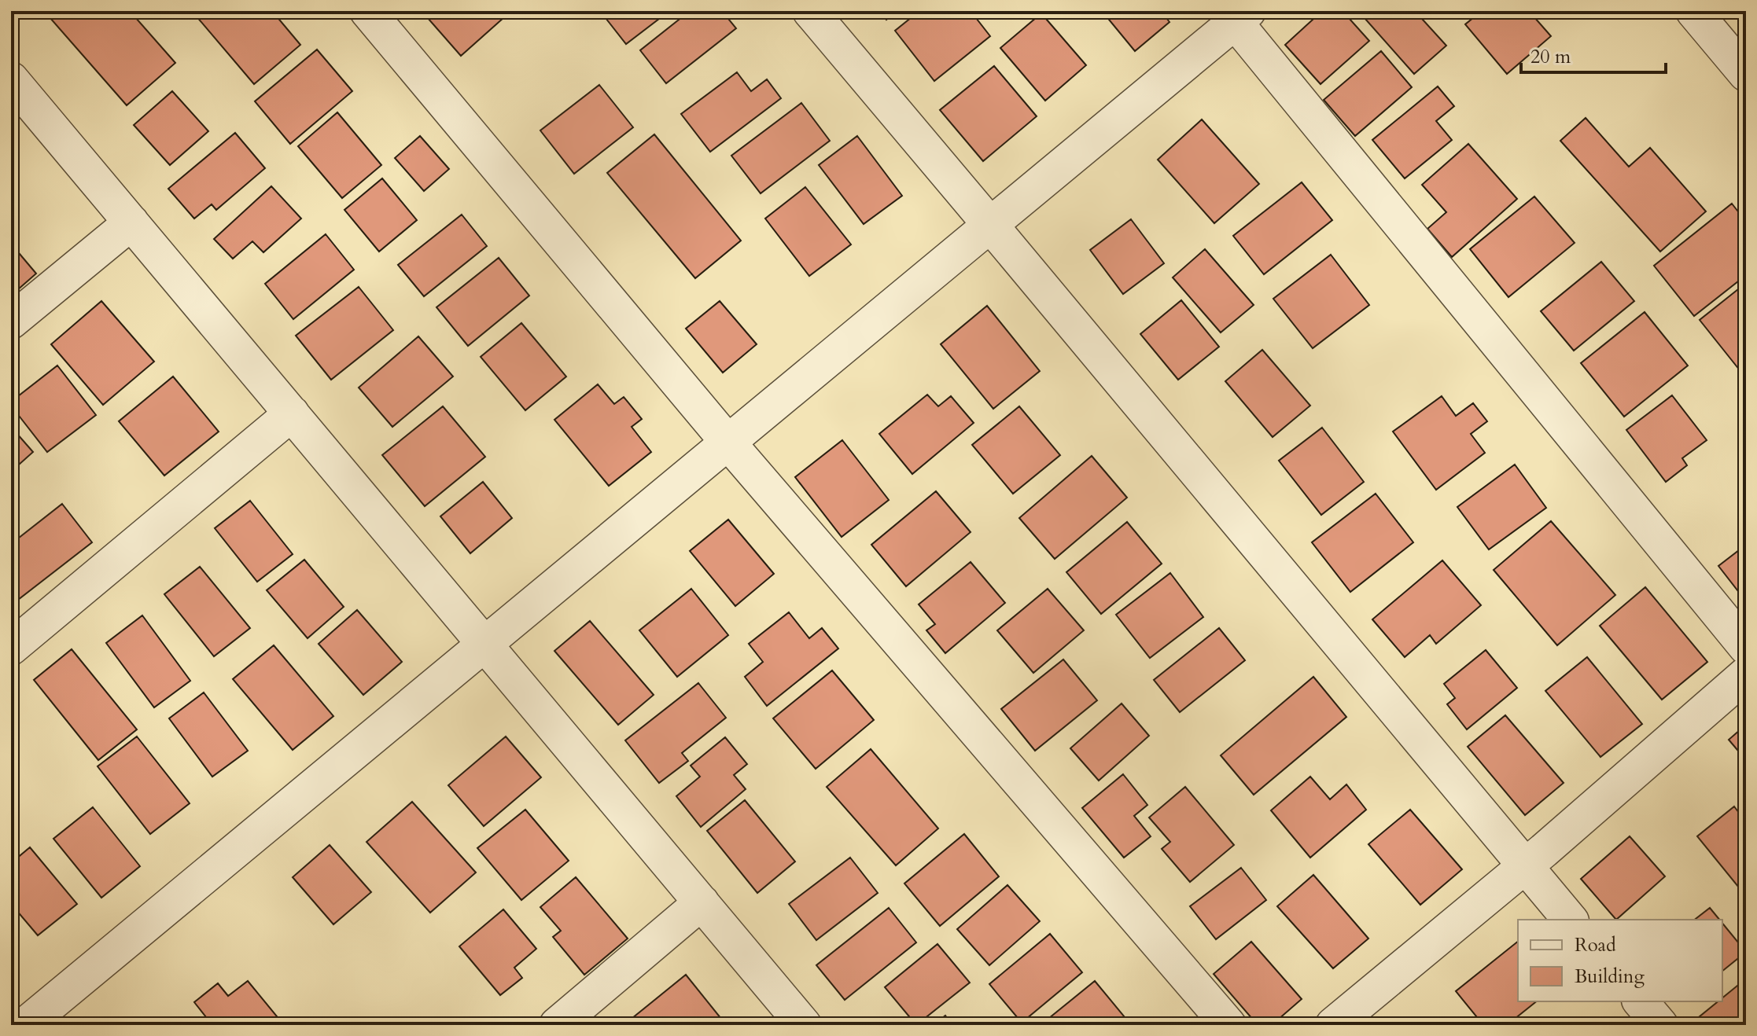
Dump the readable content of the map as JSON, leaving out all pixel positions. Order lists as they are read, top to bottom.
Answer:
{
  "legend": ["Road", "Building"],
  "scale_bar": "20 m"
}
